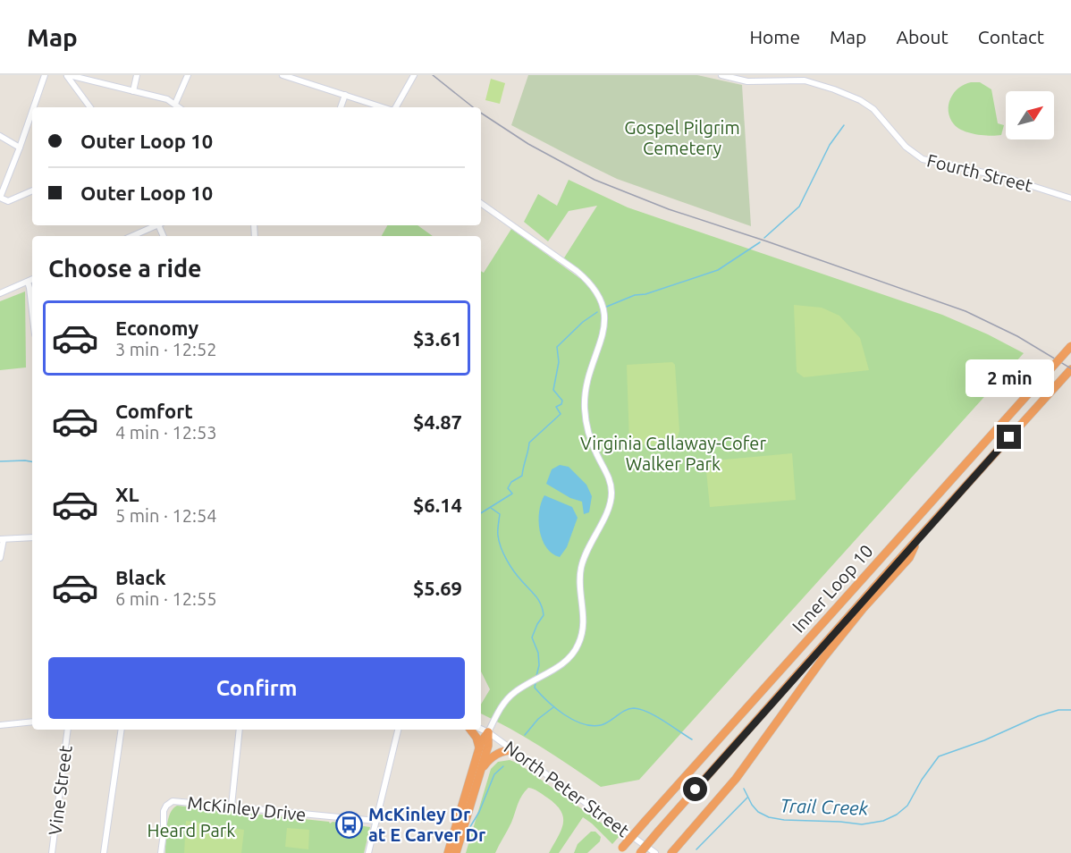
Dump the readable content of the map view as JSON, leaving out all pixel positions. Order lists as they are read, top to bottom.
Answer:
{
  "streets": {
    "highway": ["Inner Loop 10"],
    "street": [
      "Fourth Street",
      "North Peter Street",
      "Vine Street",
      "McKinley Drive"
    ]
  },
  "water": ["Trail Creek"],
  "parks": ["Gospel Pilgrim Cemetery", "Virginia Callaway-Cofer Walker Park", "Heard Park"],
  "places": {
    "bus stop": ["McKinley Dr at E Carver Dr"]
  },
  "north": "top right",
  "page": {
    "header": "Map",
    "nav": [
      "Home",
      "Map",
      "About",
      "Contact"
    ],
    "banner": ["Outer Loop 10", "Outer Loop 10"],
    "heading": "Choose a ride",
    "list": [
      {
        "name": "Economy",
        "note": "3 min · 12:52",
        "value": "$3.61"
      },
      {
        "name": "Comfort",
        "note": "4 min · 12:53",
        "value": "$4.87"
      },
      {
        "name": "XL",
        "note": "5 min · 12:54",
        "value": "$6.14"
      },
      {
        "name": "Black",
        "note": "6 min · 12:55",
        "value": "$5.69"
      }
    ],
    "bubble": "2 min",
    "buttons": "Confirm"
  }
}
